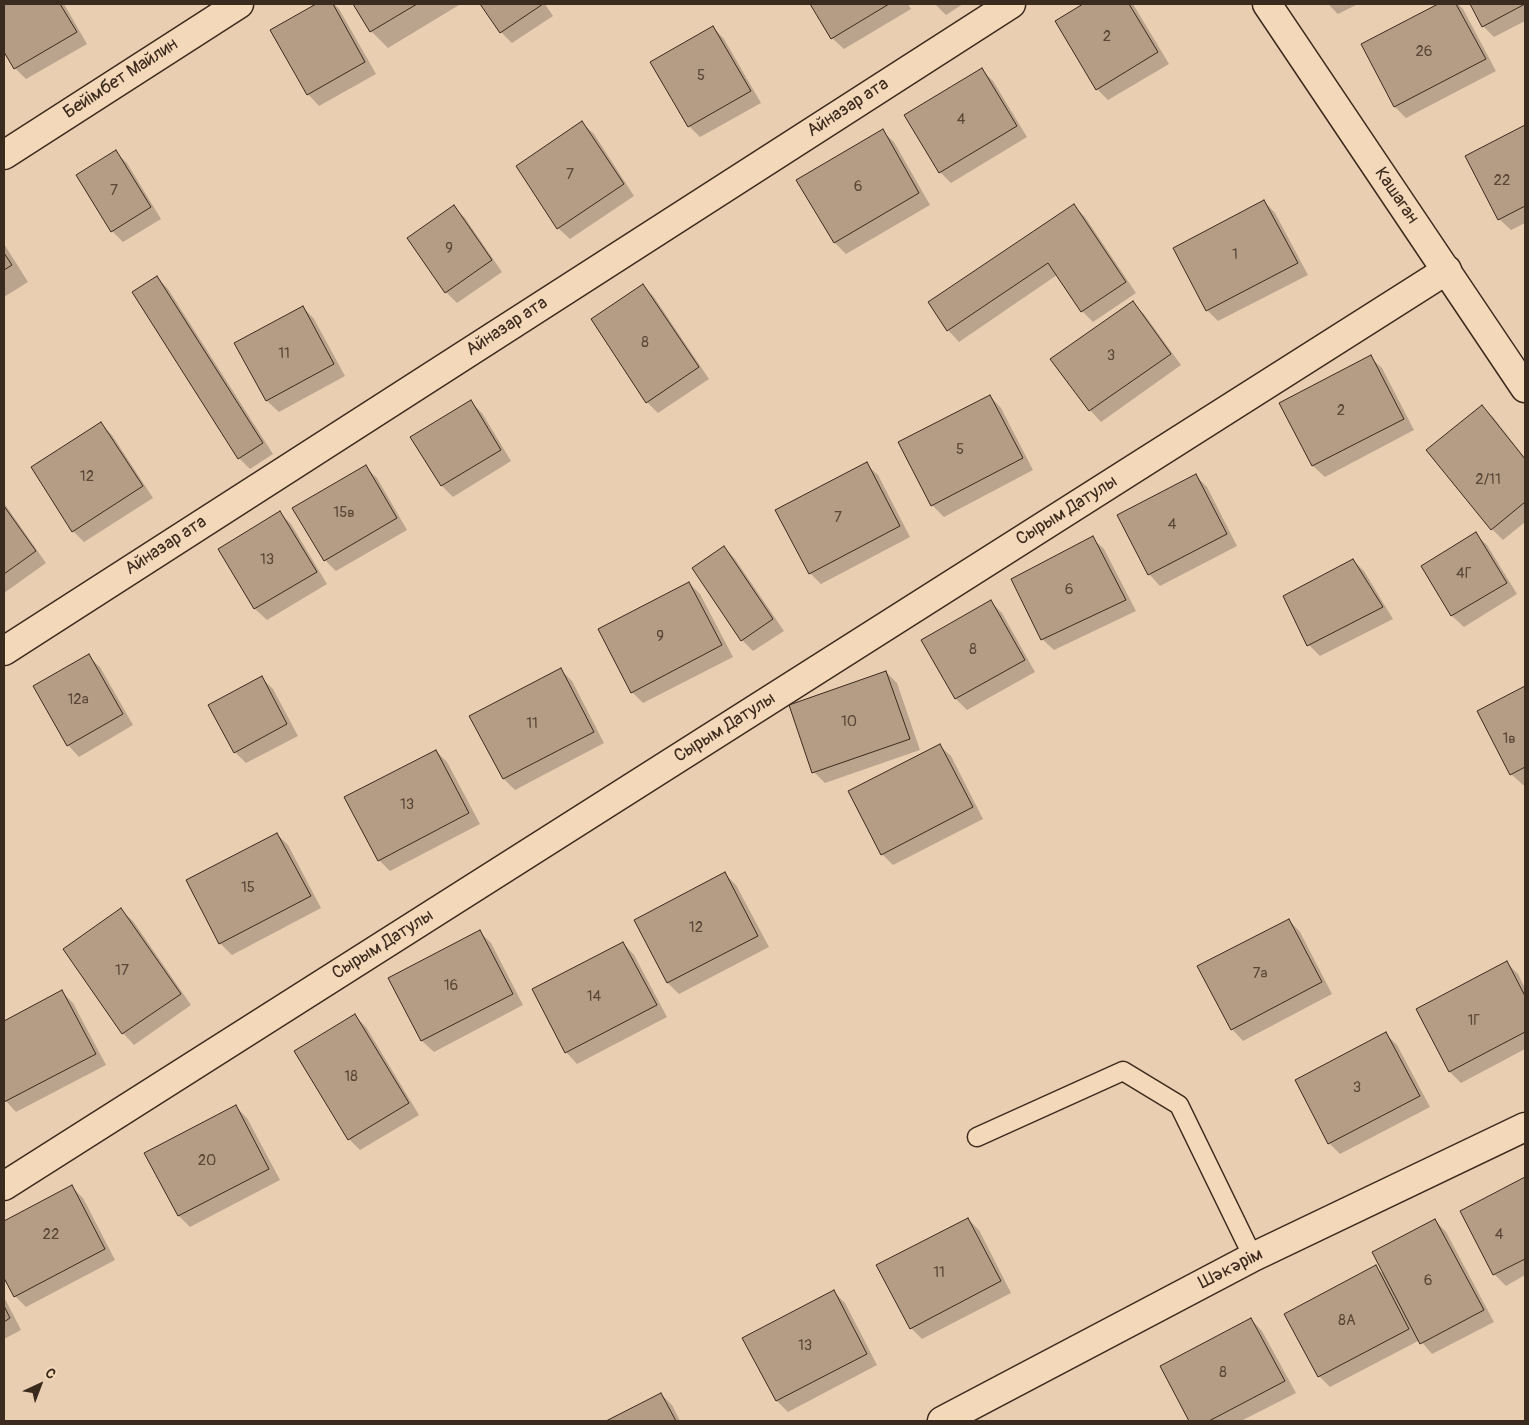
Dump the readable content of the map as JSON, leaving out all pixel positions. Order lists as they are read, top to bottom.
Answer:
{
  "streets": {
    "street": [
      "Бейімбет Майлин",
      "Айназар ата",
      "Кашаган",
      "Сырым Датулы",
      "Шәкәрім"
    ]
  },
  "crossings": [
    ["Кашаган", "Сырым Датулы"]
  ],
  "house_numbers": [
    "2",
    "26",
    "5",
    "4",
    "7",
    "22",
    "6",
    "7",
    "9",
    "1",
    "8",
    "11",
    "3",
    "2",
    "5",
    "12",
    "2/11",
    "15в",
    "7",
    "4",
    "13",
    "4Г",
    "6",
    "9",
    "8",
    "12а",
    "10",
    "11",
    "1в",
    "13",
    "15",
    "12",
    "17",
    "7а",
    "16",
    "14",
    "1Г",
    "18",
    "3",
    "20",
    "22",
    "4",
    "11",
    "6",
    "8А",
    "13",
    "8"
  ],
  "north": "top right"
}
